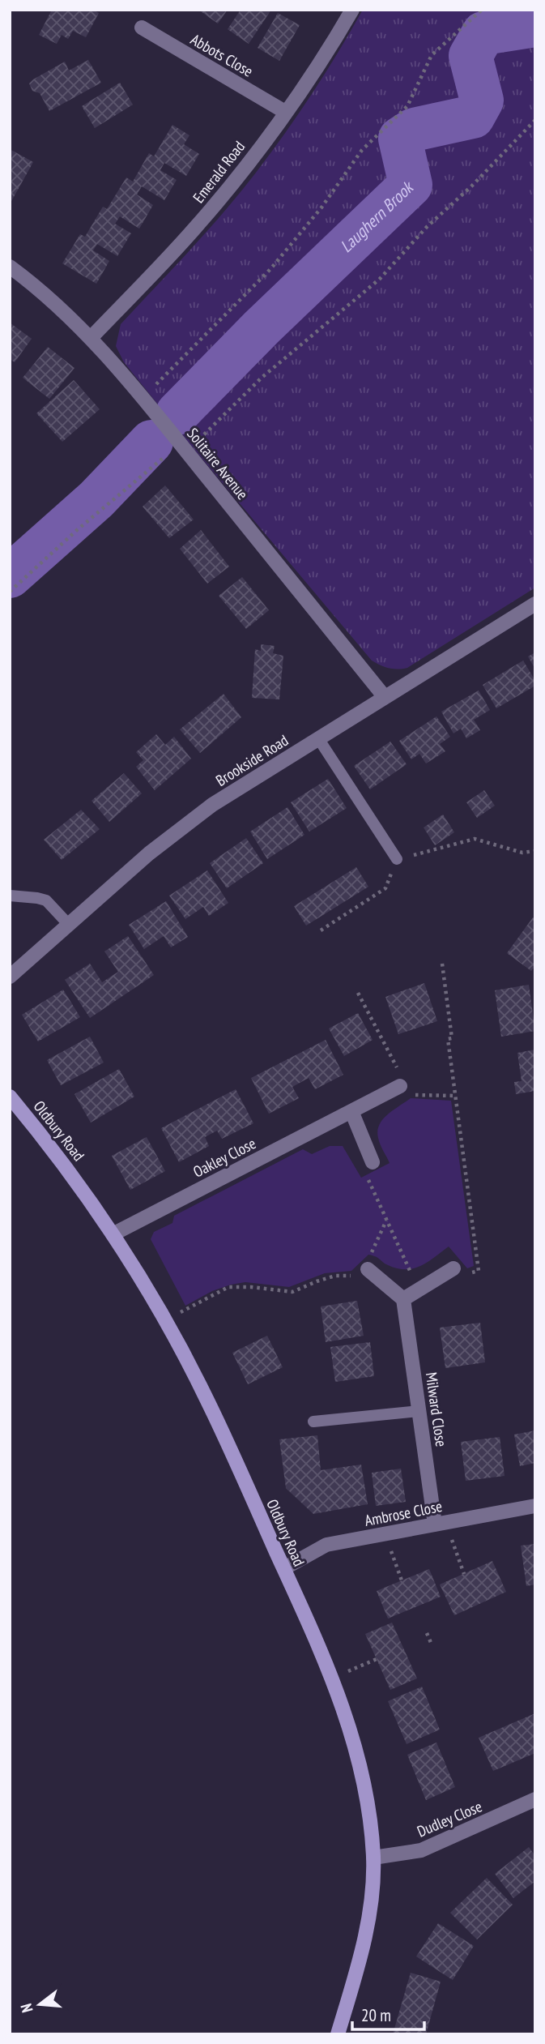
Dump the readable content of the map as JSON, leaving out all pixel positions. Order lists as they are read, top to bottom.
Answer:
{
  "streets": {
    "street": [
      "Abbots Close",
      "Emerald Road",
      "Solitaire Avenue",
      "Brookside Road",
      "Oldbury Road",
      "Oakley Close",
      "Milward Close",
      "Ambrose Close",
      "Dudley Close"
    ]
  },
  "crossings": [
    ["Abbots Close", "Emerald Road"],
    ["Emerald Road", "Solitaire Avenue"],
    ["Solitaire Avenue", "Brookside Road"],
    ["Oldbury Road", "Oakley Close"],
    ["Oldbury Road", "Ambrose Close"],
    ["Oldbury Road", "Dudley Close"],
    ["Milward Close", "Ambrose Close"]
  ],
  "water": ["Laughern Brook"],
  "scale_bar": "20 m",
  "north": "left"
}
